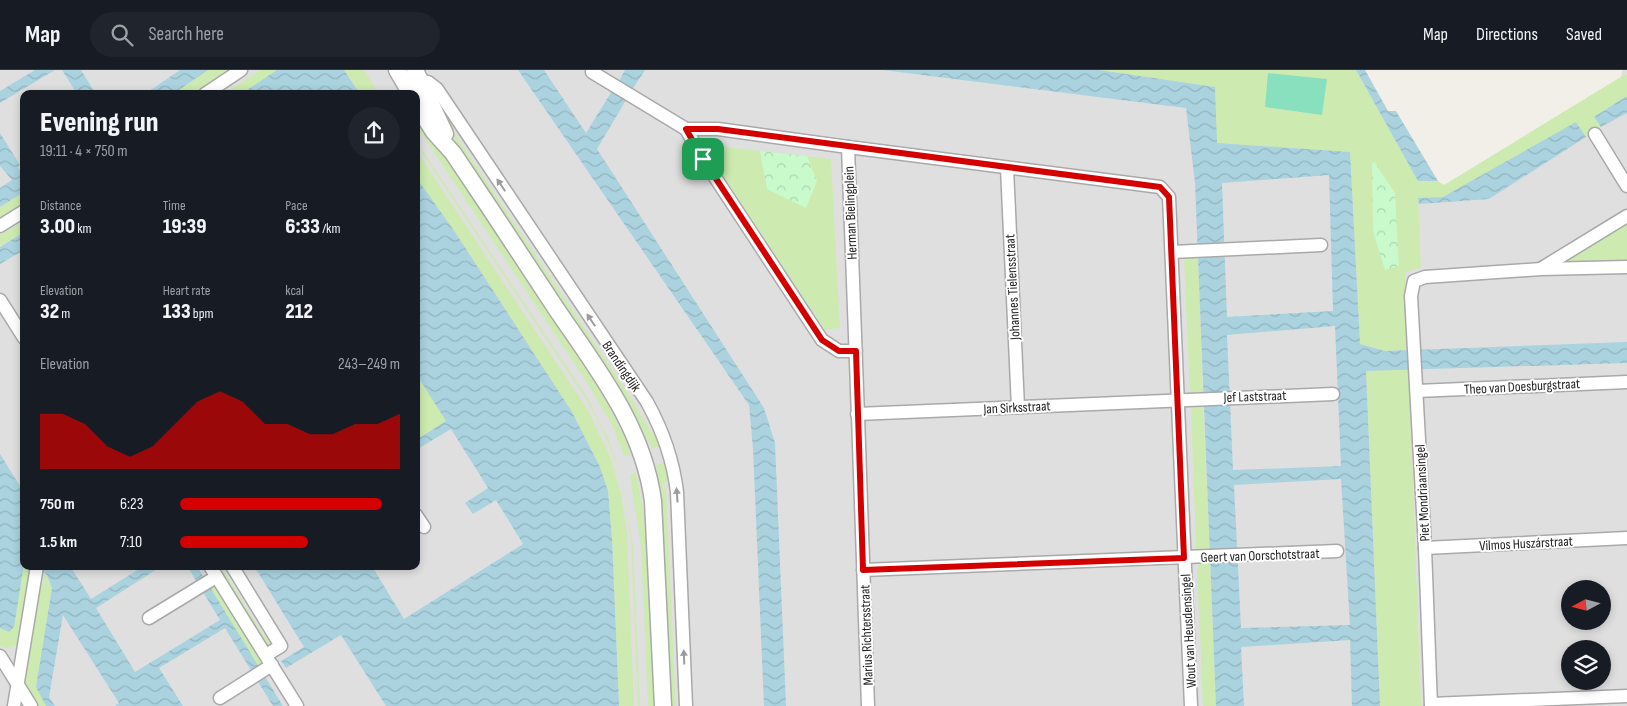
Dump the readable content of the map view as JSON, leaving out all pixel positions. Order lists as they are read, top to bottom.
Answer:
{
  "streets": {
    "street": [
      "Herman Bielingplein",
      "Johannes Tielensstraat",
      "Brandingdijk",
      "Theo van Doesburgstraat",
      "Jef Laststraat",
      "Jan Sirksstraat",
      "Piet Mondriaansingel",
      "Vilmos Huszárstraat",
      "Geert van Oorschotstraat",
      "Wout van Heusdensingel",
      "Marius Richtersstraat"
    ]
  },
  "crossings": [
    ["Herman Bielingplein", "Jan Sirksstraat"],
    ["Herman Bielingplein", "Marius Richtersstraat"],
    ["Johannes Tielensstraat", "Jan Sirksstraat"],
    ["Johannes Tielensstraat", "Wout van Heusdensingel"],
    ["Theo van Doesburgstraat", "Piet Mondriaansingel"],
    ["Jef Laststraat", "Jan Sirksstraat"],
    ["Jef Laststraat", "Wout van Heusdensingel"],
    ["Jan Sirksstraat", "Wout van Heusdensingel"],
    ["Jan Sirksstraat", "Marius Richtersstraat"],
    ["Piet Mondriaansingel", "Vilmos Huszárstraat"],
    ["Geert van Oorschotstraat", "Wout van Heusdensingel"],
    ["Geert van Oorschotstraat", "Marius Richtersstraat"]
  ],
  "north": "left",
  "page": {
    "header": "Map",
    "search": "Search here",
    "nav": ["Map", "Directions", "Saved"],
    "heading": ["Evening run", "19:11 · 4 × 750 m"],
    "stats": [
      ["Distance", "3.00 km"],
      ["Time", "19:39"],
      ["Pace", "6:33 /km"],
      ["Elevation", "32 m"],
      ["Heart rate", "133 bpm"],
      ["kcal", "212"]
    ],
    "chart": ["Elevation", "243–249 m"],
    "list": [
      {
        "name": "750 m",
        "note": "6:23"
      },
      {
        "name": "1.5 km",
        "note": "7:10"
      }
    ]
  }
}
